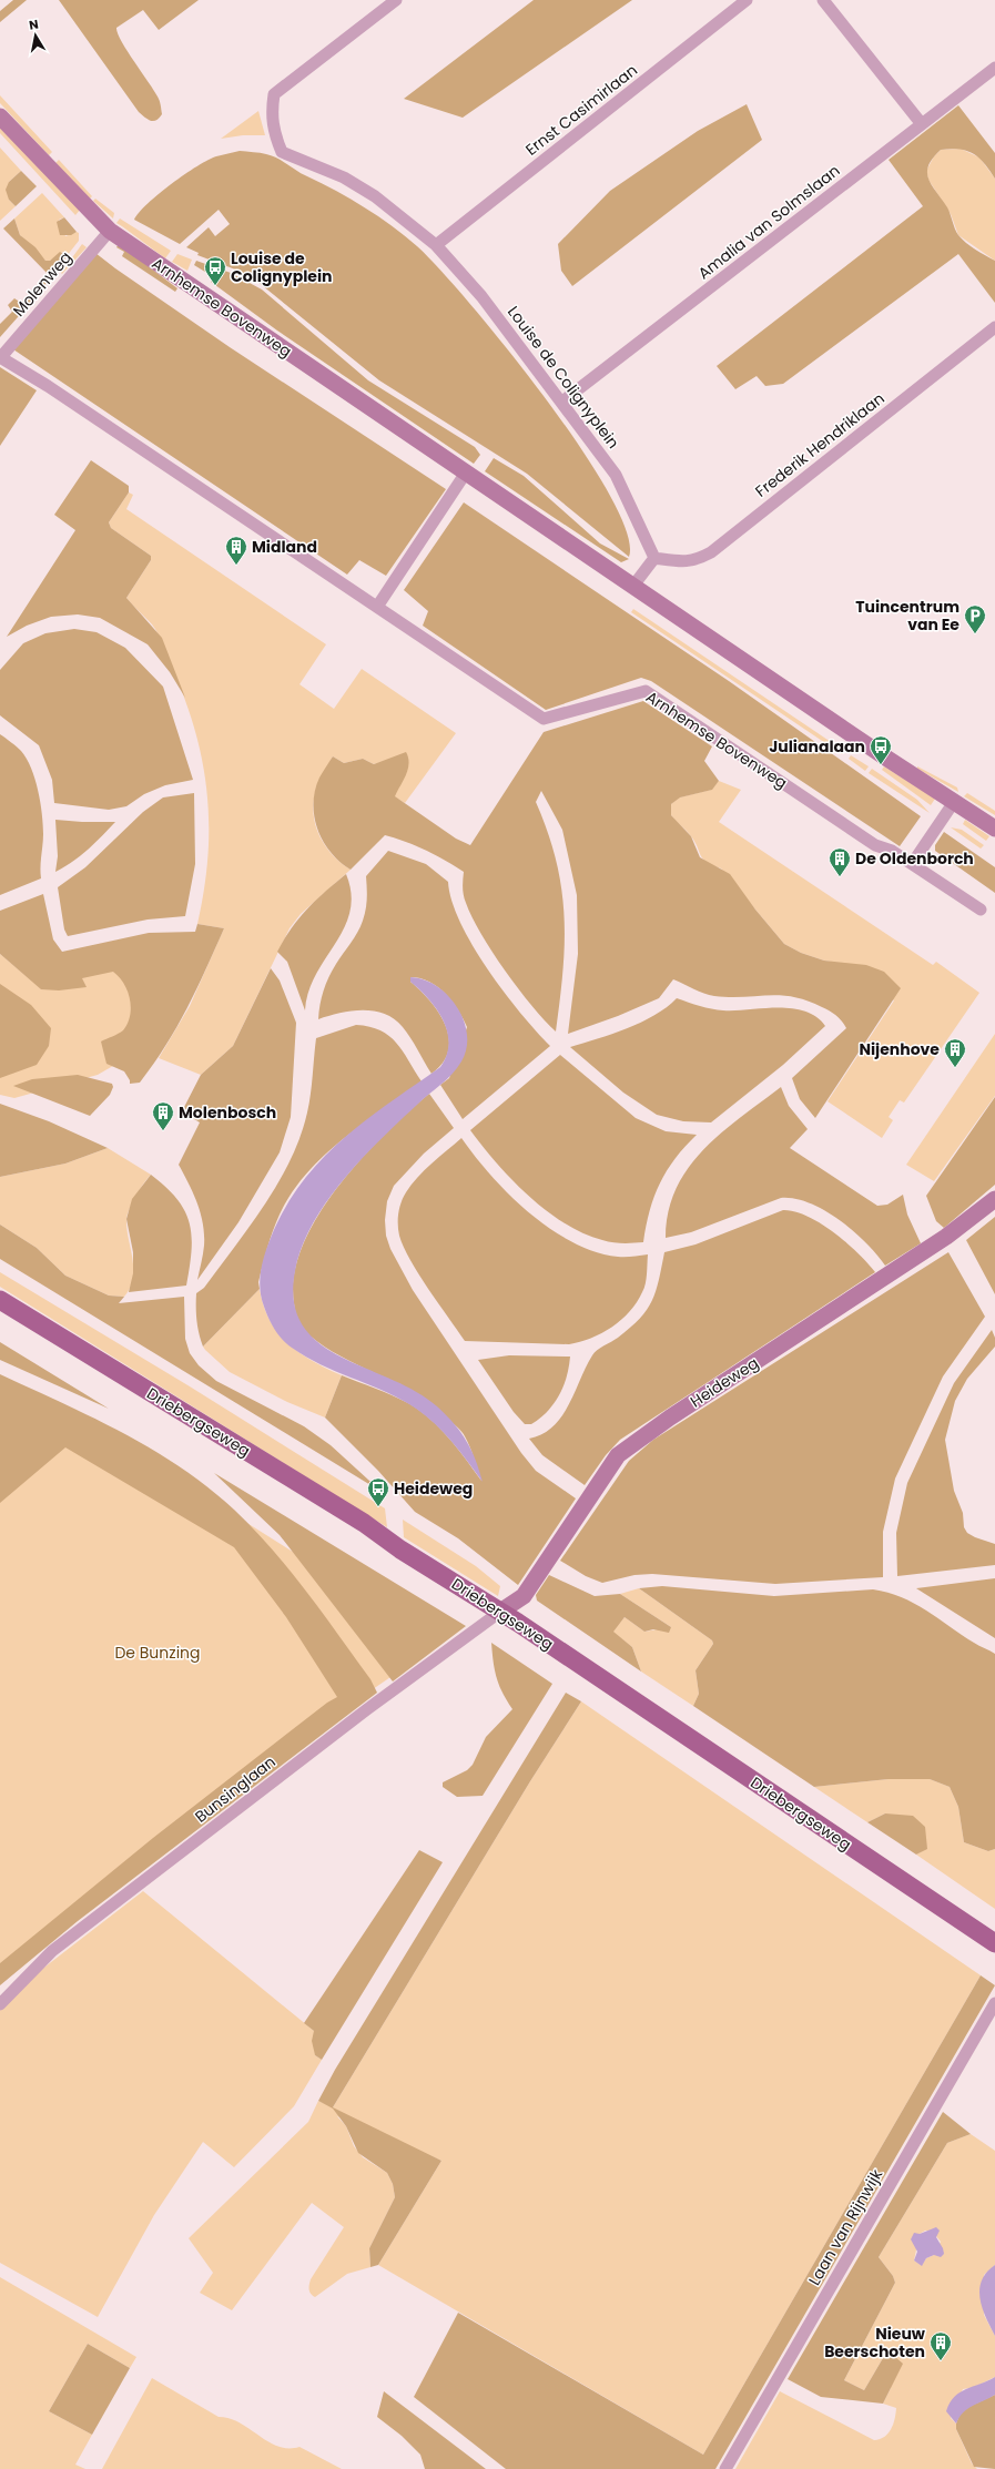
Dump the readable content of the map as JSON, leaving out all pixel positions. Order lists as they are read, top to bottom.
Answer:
{
  "streets": {
    "main road": ["Arnhemse Bovenweg", "Heideweg", "Driebergseweg"],
    "street": [
      "Ernst Casimirlaan",
      "Amalia van Solmslaan",
      "Molenweg",
      "Louise de Colignyplein",
      "Frederik Hendriklaan",
      "Bunsinglaan",
      "Laan van Rijnwijk"
    ]
  },
  "crossings": [
    ["Ernst Casimirlaan", "Louise de Colignyplein"],
    ["Amalia van Solmslaan", "Louise de Colignyplein"],
    ["Molenweg", "Arnhemse Bovenweg"],
    ["Louise de Colignyplein", "Frederik Hendriklaan"],
    ["Heideweg", "Driebergseweg"],
    ["Heideweg", "Bunsinglaan"],
    ["Driebergseweg", "Bunsinglaan"]
  ],
  "parks": ["De Bunzing"],
  "places": {
    "bus stop": ["Louise de Colignyplein", "Julianalaan", "Heideweg"],
    "building": [
      "Midland",
      "De Oldenborch",
      "Nijenhove",
      "Molenbosch",
      "Nieuw Beerschoten"
    ],
    "parking": ["Tuincentrum van Ee"]
  },
  "north": "top"
}
